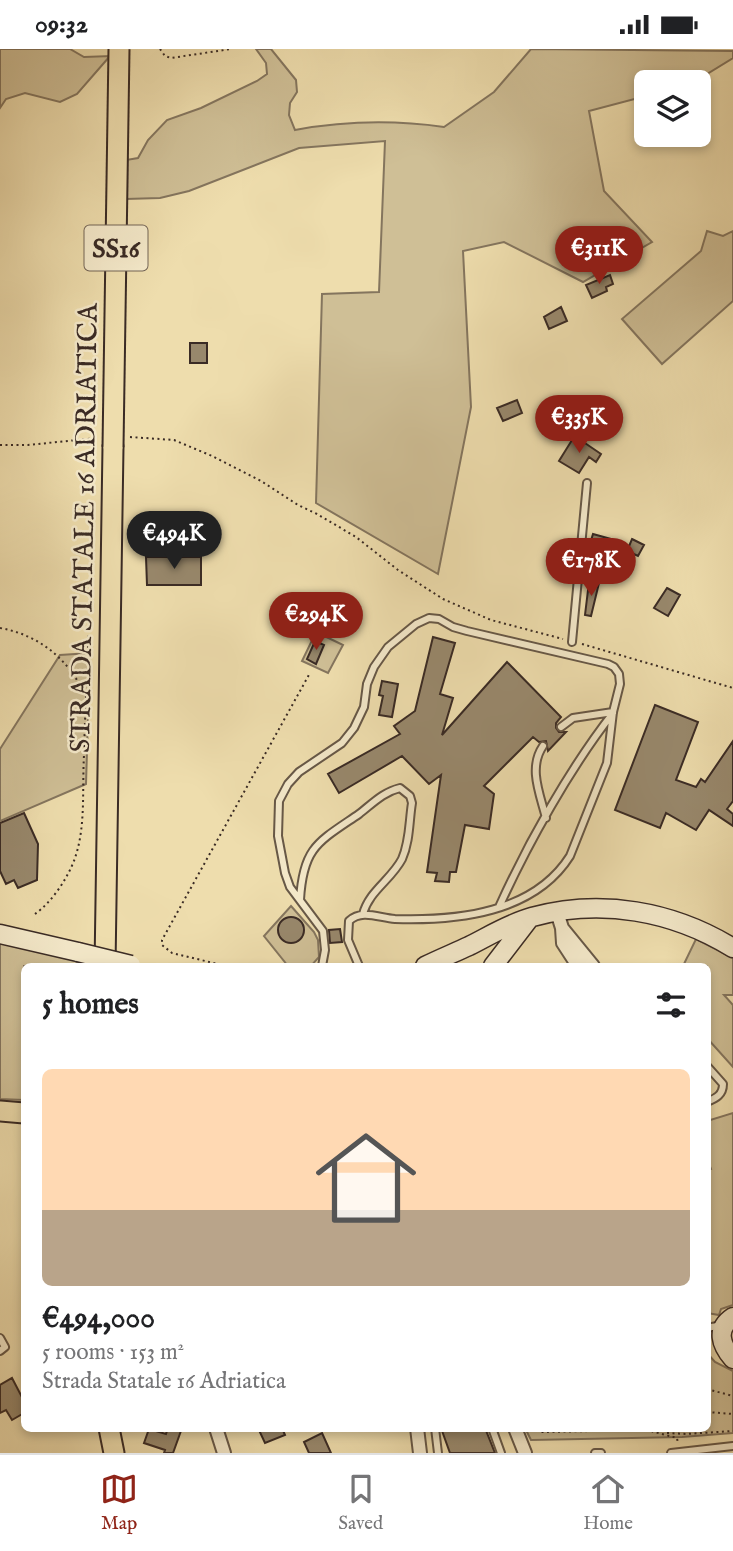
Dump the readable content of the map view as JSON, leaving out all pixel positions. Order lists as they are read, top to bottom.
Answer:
{
  "streets": {
    "main road": ["SS16", "STRADA STATALE 16 ADRIATICA"]
  },
  "page": {
    "status": "09:32",
    "price": [
      "€311K",
      "€335K",
      "€494K",
      "€178K",
      "€294K"
    ],
    "heading": "5 homes",
    "list": [
      {
        "name": "€494,000",
        "note": "5 rooms · 153 m² · Strada Statale 16 Adriatica"
      }
    ],
    "tabs": ["Map", "Saved", "Home"]
  }
}
